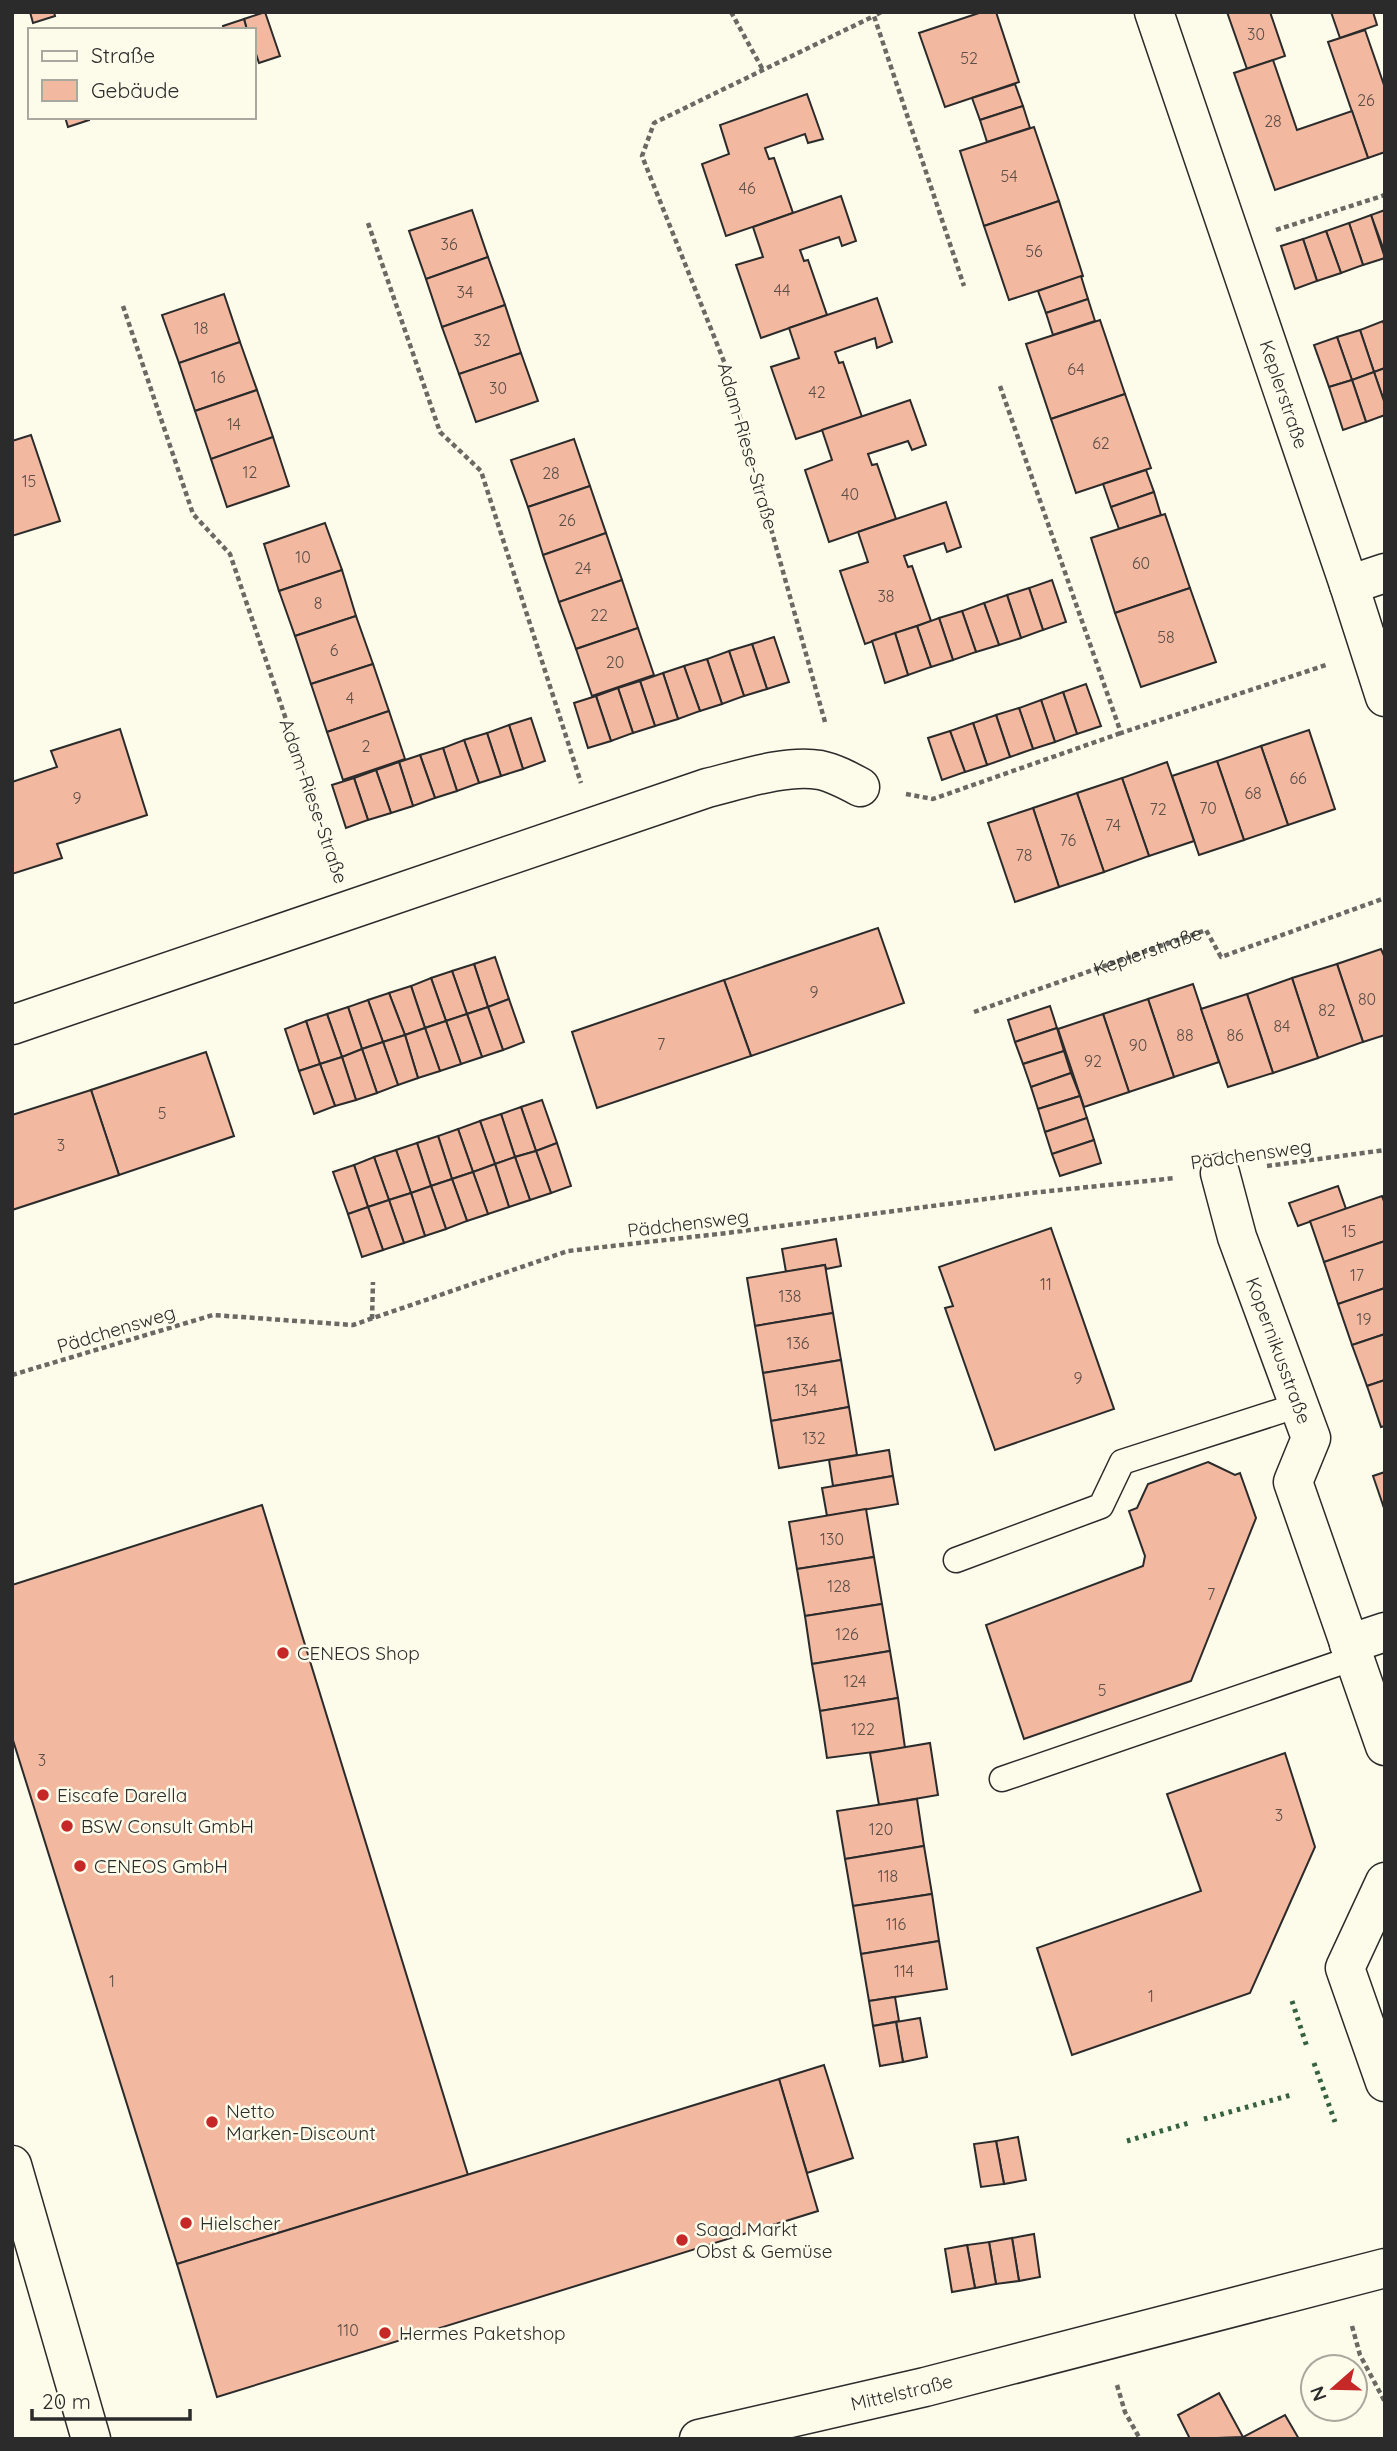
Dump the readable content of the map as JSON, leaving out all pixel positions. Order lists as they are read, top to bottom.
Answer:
{
  "streets": {
    "street": [
      "Keplerstraße",
      "Adam-Riese-Straße",
      "Kopernikusstraße",
      "Mittelstraße"
    ],
    "path": ["Pädchensweg"]
  },
  "crossings": [
    ["Pädchensweg", "Kopernikusstraße"]
  ],
  "places": [
    "CENEOS Shop",
    "Eiscafe Darella",
    "BSW Consult GmbH",
    "CENEOS GmbH",
    "Netto Marken-Discount",
    "Hielscher",
    "Saad Markt Obst & Gemüse",
    "Hermes Paketshop"
  ],
  "house_numbers": [
    "30",
    "52",
    "26",
    "28",
    "54",
    "46",
    "36",
    "56",
    "44",
    "34",
    "18",
    "32",
    "64",
    "16",
    "30",
    "42",
    "14",
    "62",
    "12",
    "28",
    "15",
    "40",
    "26",
    "10",
    "60",
    "24",
    "38",
    "8",
    "22",
    "58",
    "6",
    "20",
    "4",
    "2",
    "66",
    "68",
    "9",
    "70",
    "72",
    "74",
    "76",
    "78",
    "9",
    "80",
    "82",
    "84",
    "88",
    "86",
    "7",
    "90",
    "92",
    "5",
    "3",
    "15",
    "17",
    "11",
    "138",
    "19",
    "136",
    "9",
    "134",
    "132",
    "130",
    "128",
    "7",
    "126",
    "124",
    "5",
    "122",
    "3",
    "3",
    "120",
    "118",
    "116",
    "114",
    "1",
    "1",
    "110"
  ],
  "legend": ["Straße", "Gebäude"],
  "scale_bar": "20 m",
  "north": "left"
}
